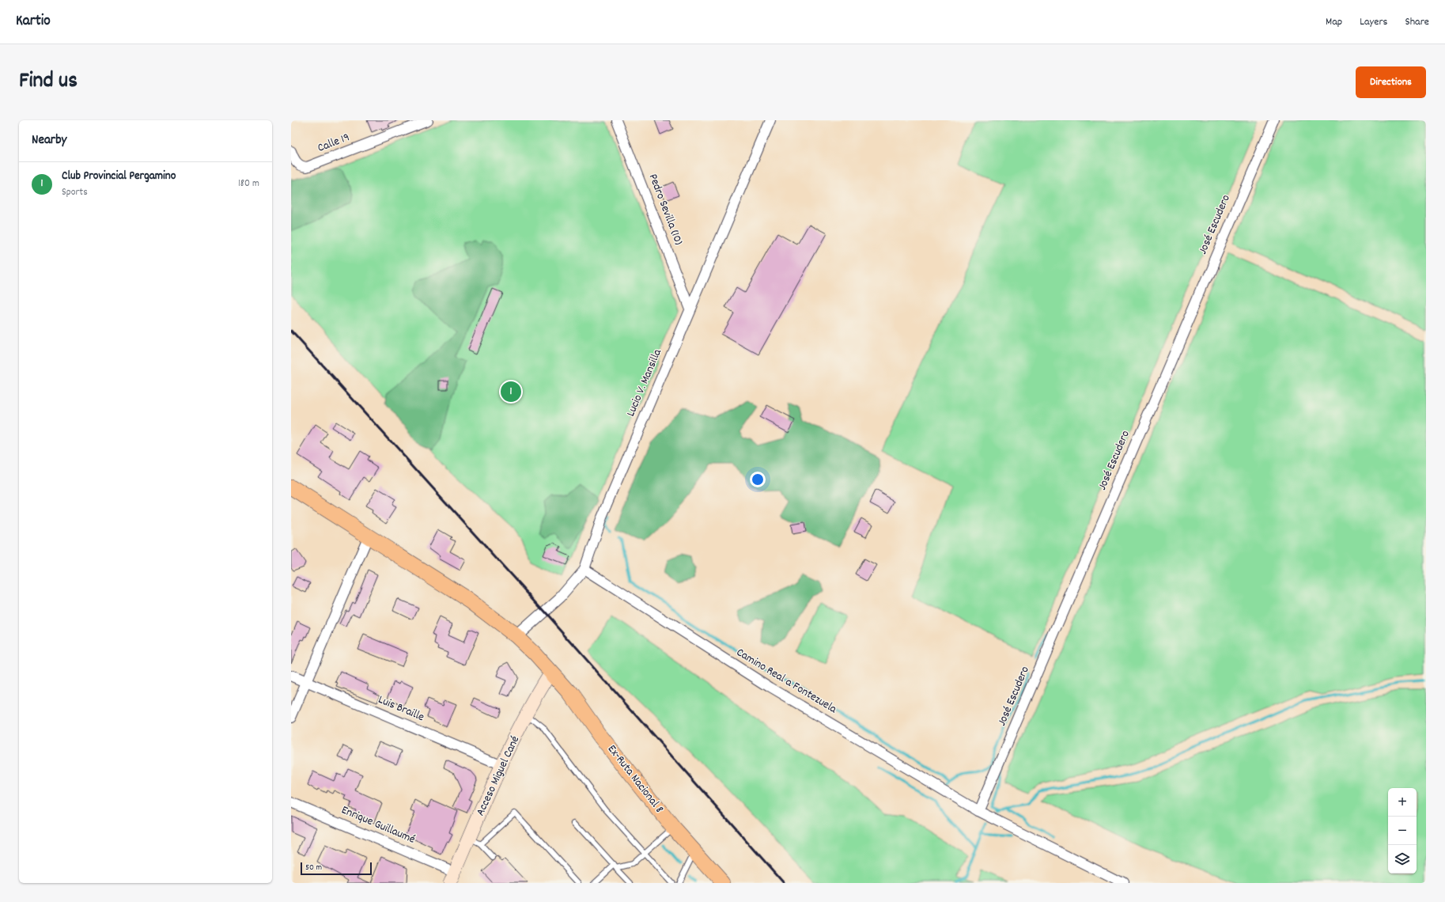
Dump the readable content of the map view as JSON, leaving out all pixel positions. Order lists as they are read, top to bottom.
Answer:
{
  "streets": {
    "main road": ["Acceso Miguel Cané", "Ex-Ruta Nacional 8"],
    "street": [
      "Calle 19",
      "Pedro Sevilla (10)",
      "José Escudero",
      "Lucio V. Mansilla",
      "Camino Real a Fontezuela",
      "Luis Braille",
      "Enrique Guillaumé"
    ]
  },
  "crossings": [
    ["Pedro Sevilla (10)", "Lucio V. Mansilla"],
    ["José Escudero", "Camino Real a Fontezuela"],
    ["Lucio V. Mansilla", "Camino Real a Fontezuela"],
    ["Lucio V. Mansilla", "Ex-Ruta Nacional 8"],
    ["Luis Braille", "Acceso Miguel Cané"],
    ["Acceso Miguel Cané", "Ex-Ruta Nacional 8"],
    ["Acceso Miguel Cané", "Enrique Guillaumé"]
  ],
  "scale_bar": "50 m",
  "page": {
    "header": "Kartio",
    "nav": ["Map", "Layers", "Share"],
    "title": "Find us",
    "buttons": "Directions",
    "heading": "Nearby",
    "list": [
      {
        "mark": "1",
        "name": "Club Provincial Pergamino",
        "note": "Sports",
        "value": "180 m"
      }
    ],
    "pins": "1",
    "map_buttons": ["+", "−"],
    "scale": "50 m"
  }
}
